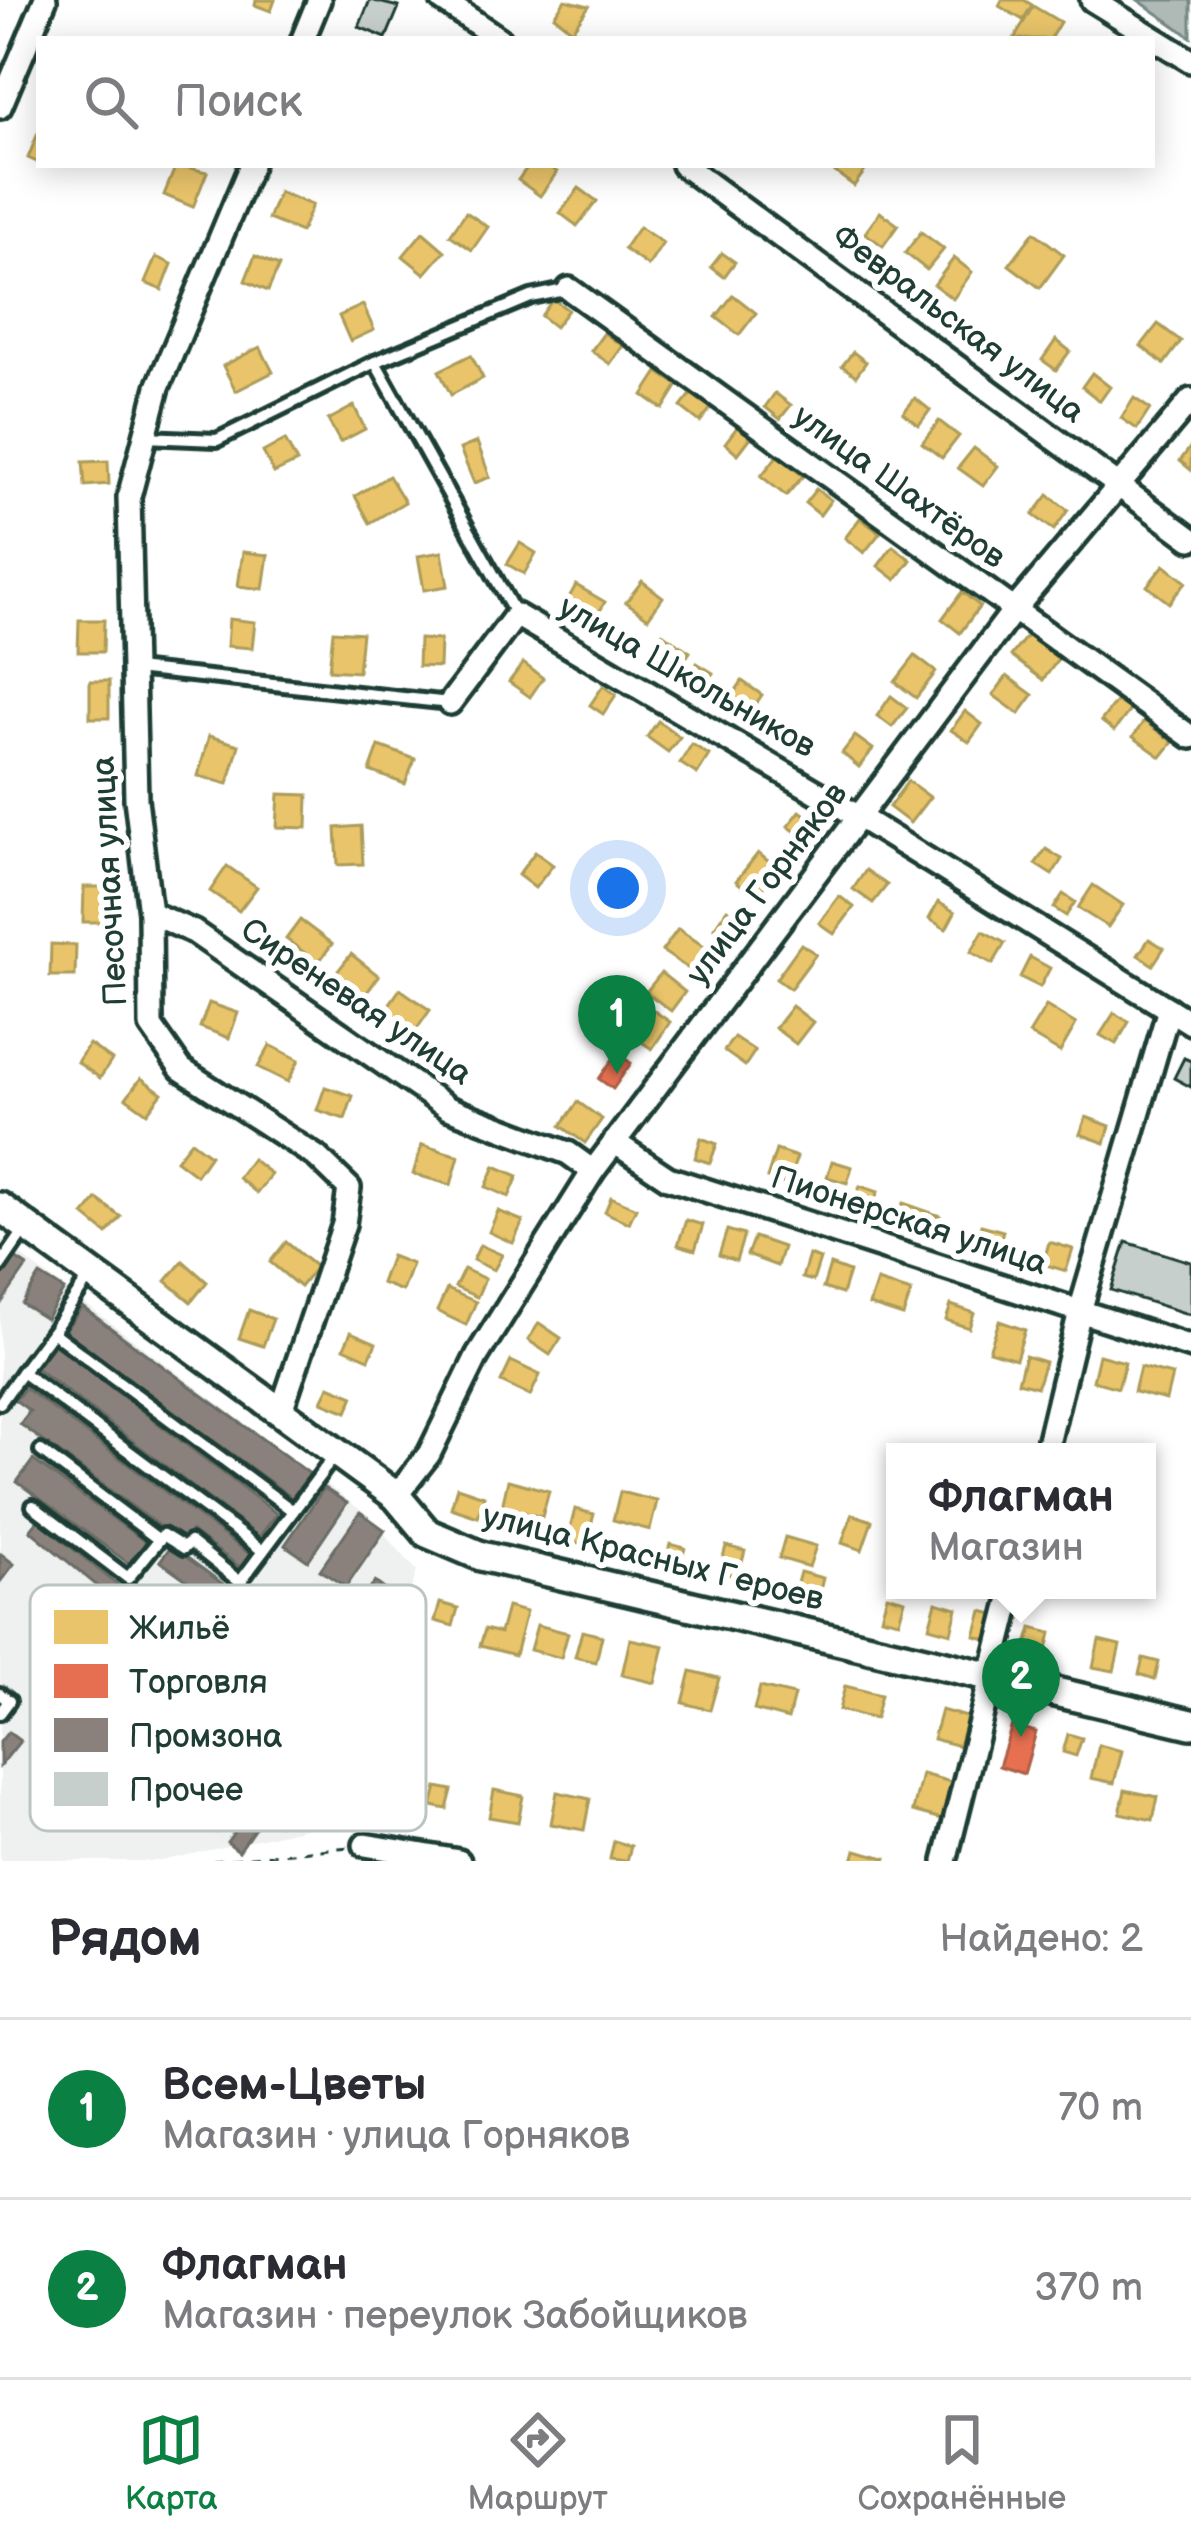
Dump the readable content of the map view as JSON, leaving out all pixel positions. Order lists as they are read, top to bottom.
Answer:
{
  "streets": {
    "main road": ["улица Красных Героев"],
    "street": [
      "Февральская улица",
      "улица Шахтёров",
      "улица Школьников",
      "Песочная улица",
      "улица Горняков",
      "Сиреневая улица",
      "Пионерская улица"
    ]
  },
  "crossings": [
    ["Февральская улица", "улица Горняков"],
    ["улица Шахтёров", "улица Горняков"],
    ["улица Школьников", "улица Горняков"],
    ["Песочная улица", "Сиреневая улица"],
    ["Песочная улица", "улица Красных Героев"],
    ["улица Горняков", "Сиреневая улица"],
    ["улица Горняков", "Пионерская улица"],
    ["улица Горняков", "улица Красных Героев"]
  ],
  "legend": [
    "Жильё",
    "Торговля",
    "Промзона",
    "Прочее"
  ],
  "page": {
    "search": "Поиск",
    "pins": ["1", "2"],
    "popup": ["Флагман", "Магазин"],
    "heading": ["Рядом", "Найдено: 2"],
    "list": [
      {
        "mark": "1",
        "name": "Всем-Цветы",
        "note": "Магазин · улица Горняков",
        "value": "70 m"
      },
      {
        "mark": "2",
        "name": "Флагман",
        "note": "Магазин · переулок Забойщиков",
        "value": "370 m"
      }
    ],
    "nav": ["Карта", "Маршрут", "Сохранённые"]
  }
}
